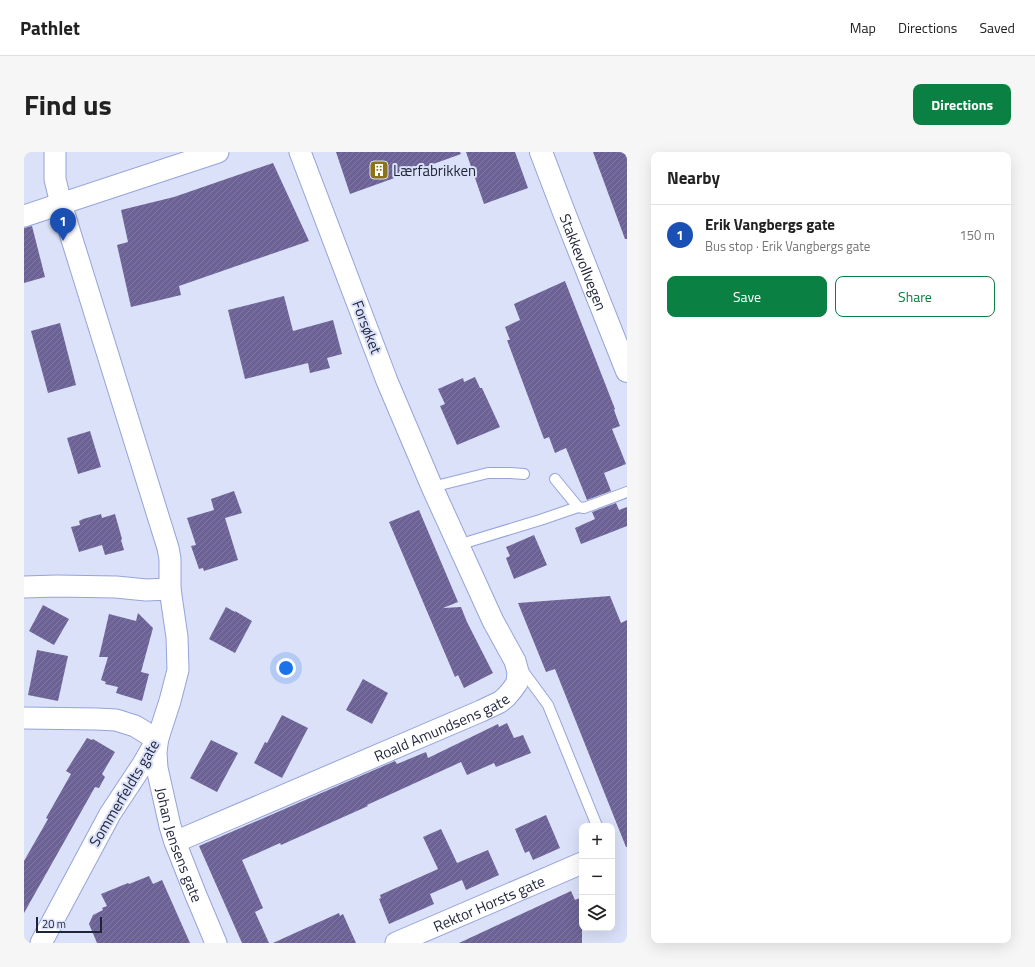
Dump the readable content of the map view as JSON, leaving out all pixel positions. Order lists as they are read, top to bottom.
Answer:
{
  "streets": {
    "street": [
      "Stakkevollvegen",
      "Forsøket",
      "Roald Amundsens gate",
      "Sommerfeldts gate",
      "Johan Jensens gate",
      "Rektor Horsts gate"
    ]
  },
  "crossings": [
    ["Forsøket", "Roald Amundsens gate"],
    ["Roald Amundsens gate", "Johan Jensens gate"],
    ["Sommerfeldts gate", "Johan Jensens gate"]
  ],
  "places": {
    "building": ["Lærfabrikken"]
  },
  "scale_bar": "20 m",
  "page": {
    "header": "Pathlet",
    "nav": ["Map", "Directions", "Saved"],
    "title": "Find us",
    "buttons": [
      "Directions",
      ["Save", "Share"]
    ],
    "heading": "Nearby",
    "list": [
      {
        "mark": "1",
        "name": "Erik Vangbergs gate",
        "note": "Bus stop · Erik Vangbergs gate",
        "value": "150 m"
      }
    ],
    "pins": "1",
    "map_buttons": ["+", "−"],
    "scale": "20 m"
  }
}
